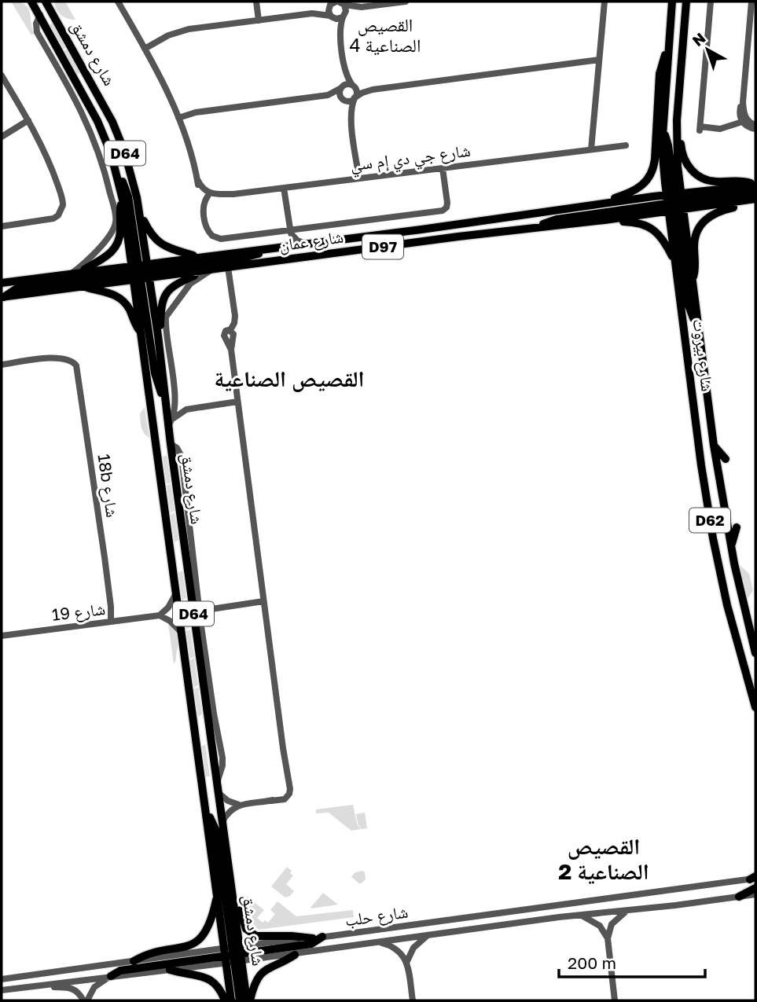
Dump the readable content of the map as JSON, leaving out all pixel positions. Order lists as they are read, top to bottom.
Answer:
{
  "streets": {
    "main road": [
      "شارع دمشق",
      "D64",
      "شارع عمان",
      "D97",
      "شارع بيروت",
      "D62"
    ],
    "street": [
      "شارع جي دي إم سي",
      "18b شارع",
      "شارع 19",
      "شارع حلب"
    ]
  },
  "crossings": [
    ["شارع دمشق", "شارع عمان"],
    ["شارع دمشق", "شارع حلب"],
    ["شارع عمان", "شارع بيروت"],
    ["18b شارع", "شارع 19"]
  ],
  "districts": ["القصيص الصناعية 4", "القصيص الصناعية", "القصيص الصناعية 2"],
  "scale_bar": "200 m",
  "north": "top left"
}
